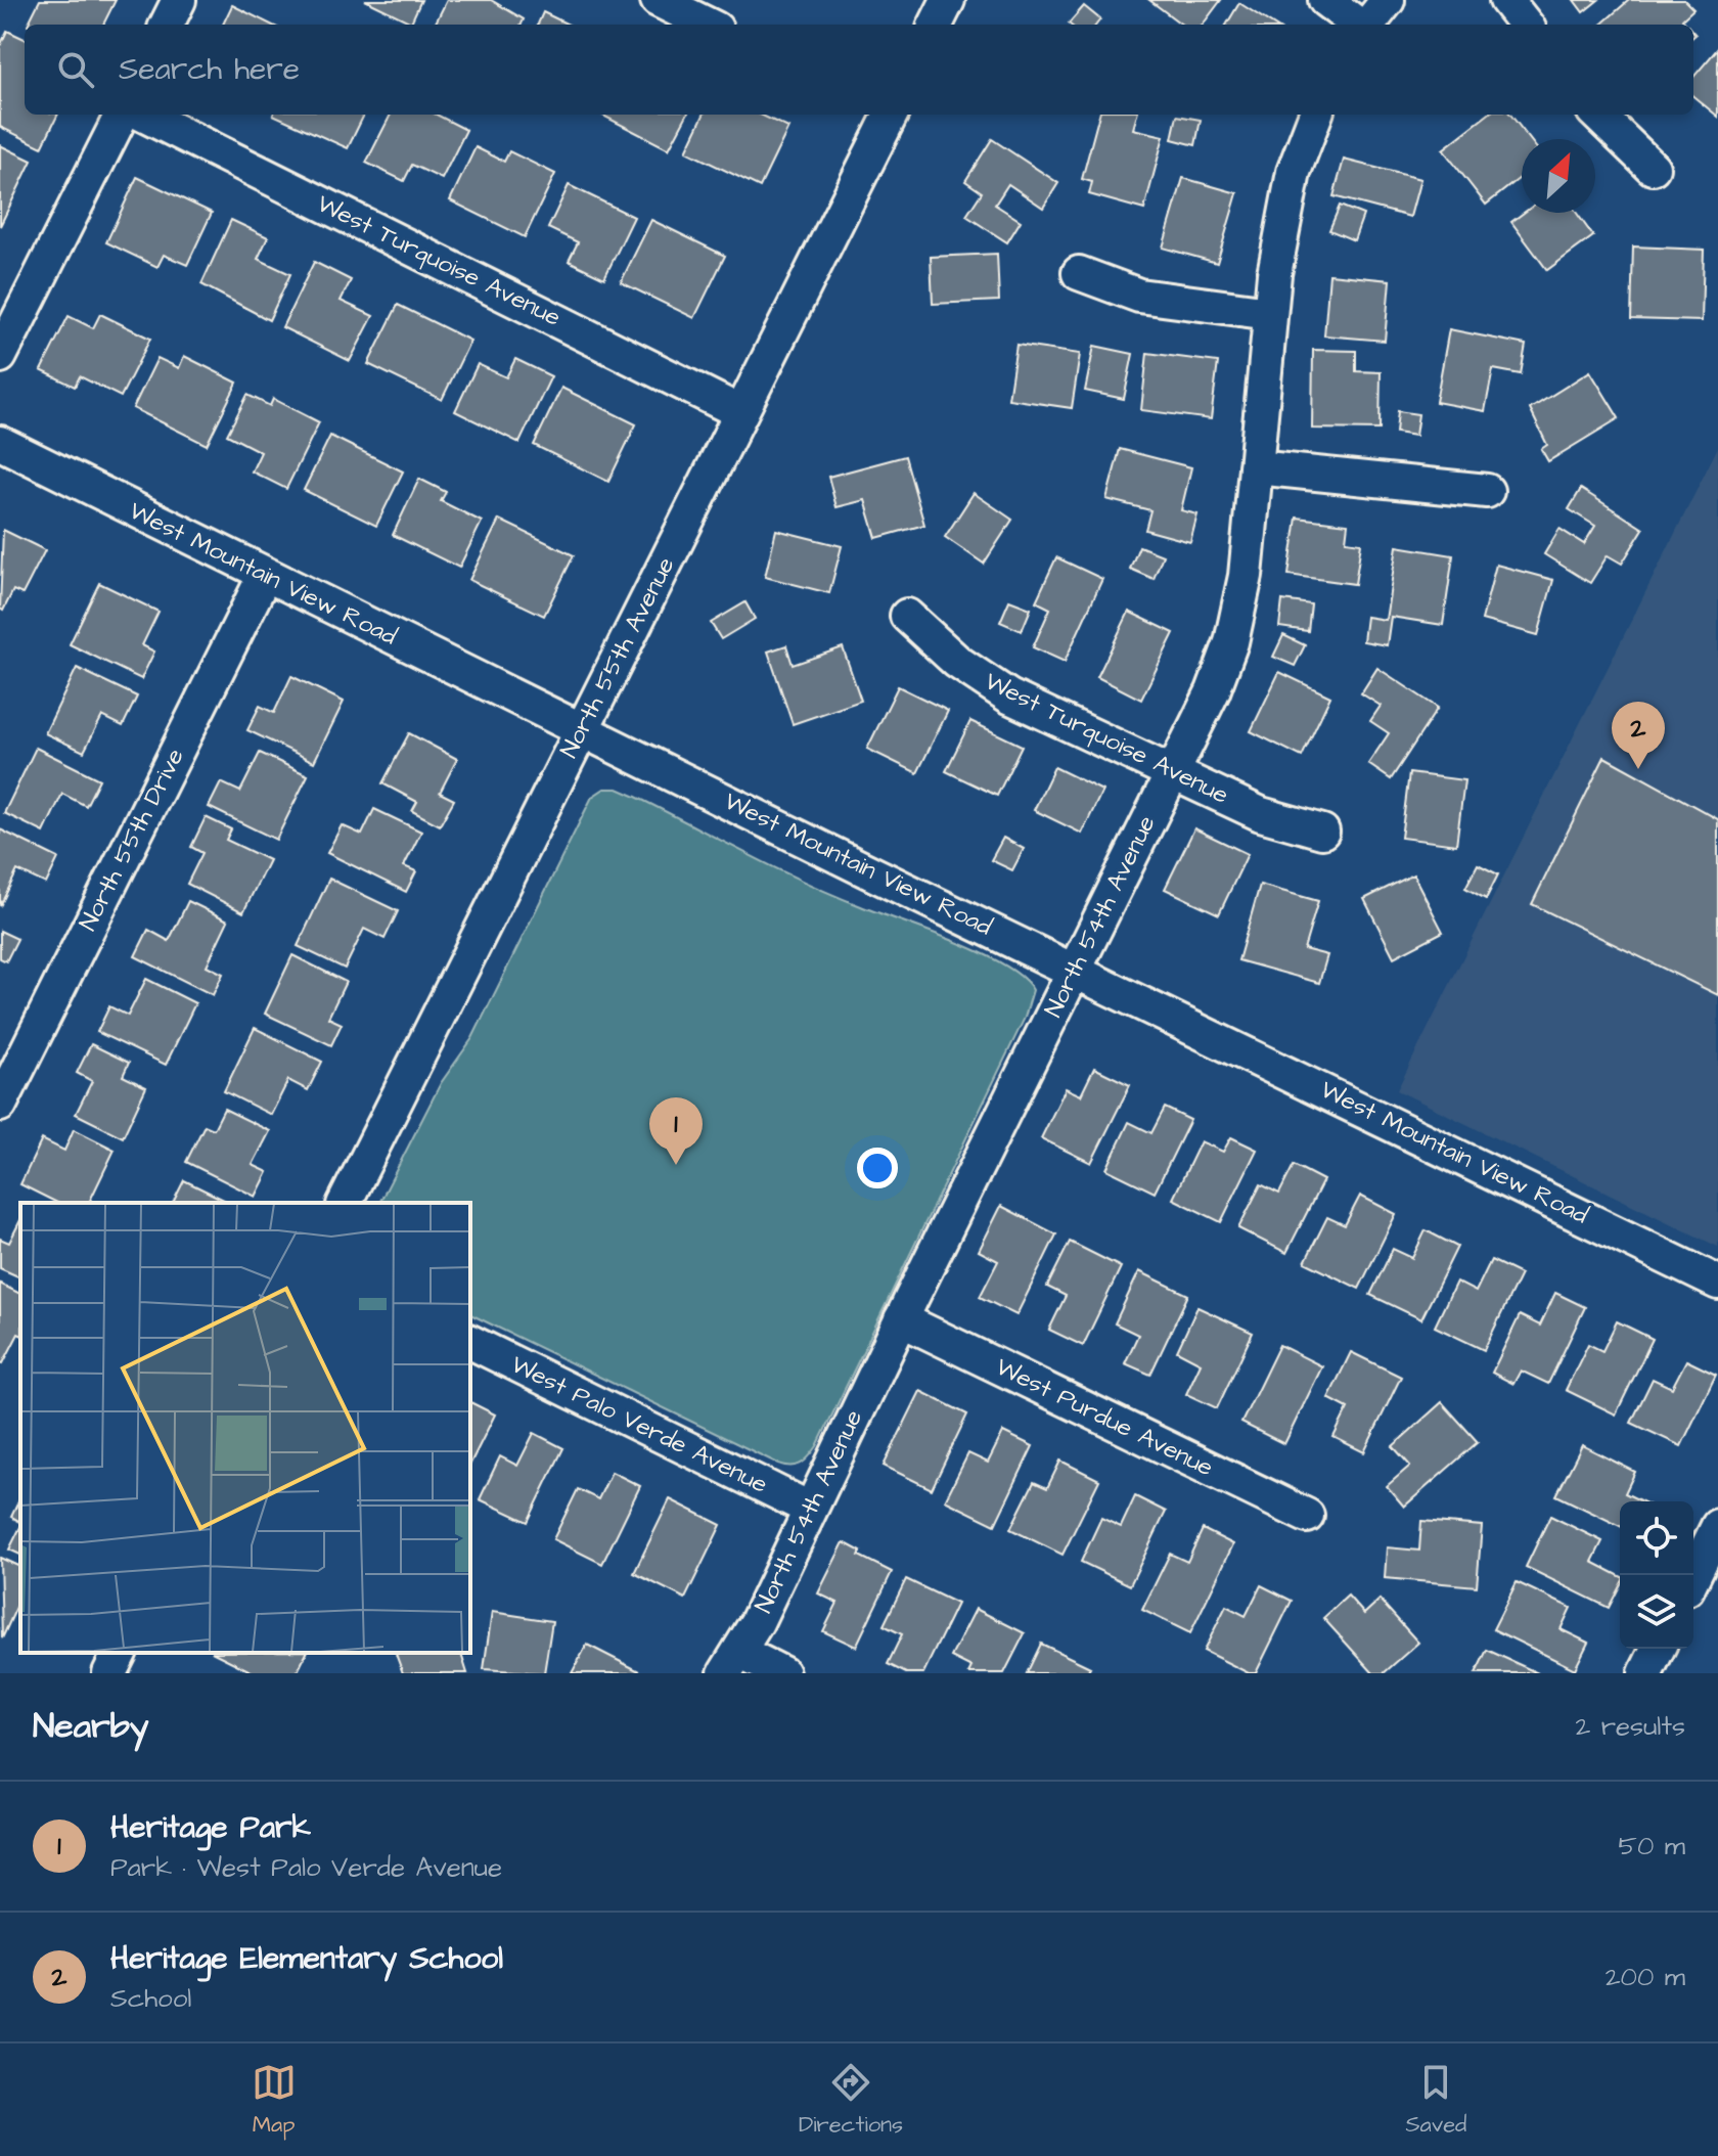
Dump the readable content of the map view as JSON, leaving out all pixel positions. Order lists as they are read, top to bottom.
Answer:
{
  "streets": {
    "street": [
      "West Turquoise Avenue",
      "West Mountain View Road",
      "North 55th Avenue",
      "North 55th Drive",
      "North 54th Avenue",
      "West Purdue Avenue",
      "West Palo Verde Avenue"
    ]
  },
  "crossings": [
    ["West Turquoise Avenue", "North 55th Avenue"],
    ["West Turquoise Avenue", "North 54th Avenue"],
    ["West Mountain View Road", "North 55th Avenue"],
    ["West Mountain View Road", "North 55th Drive"],
    ["West Mountain View Road", "North 54th Avenue"],
    ["North 54th Avenue", "West Purdue Avenue"],
    ["North 54th Avenue", "West Palo Verde Avenue"]
  ],
  "north": "top right",
  "page": {
    "search": "Search here",
    "pins": ["2", "1"],
    "heading": ["Nearby", "2 results"],
    "list": [
      {
        "mark": "1",
        "name": "Heritage Park",
        "note": "Park · West Palo Verde Avenue",
        "value": "50 m"
      },
      {
        "mark": "2",
        "name": "Heritage Elementary School",
        "note": "School",
        "value": "200 m"
      }
    ],
    "nav": ["Map", "Directions", "Saved"]
  }
}
